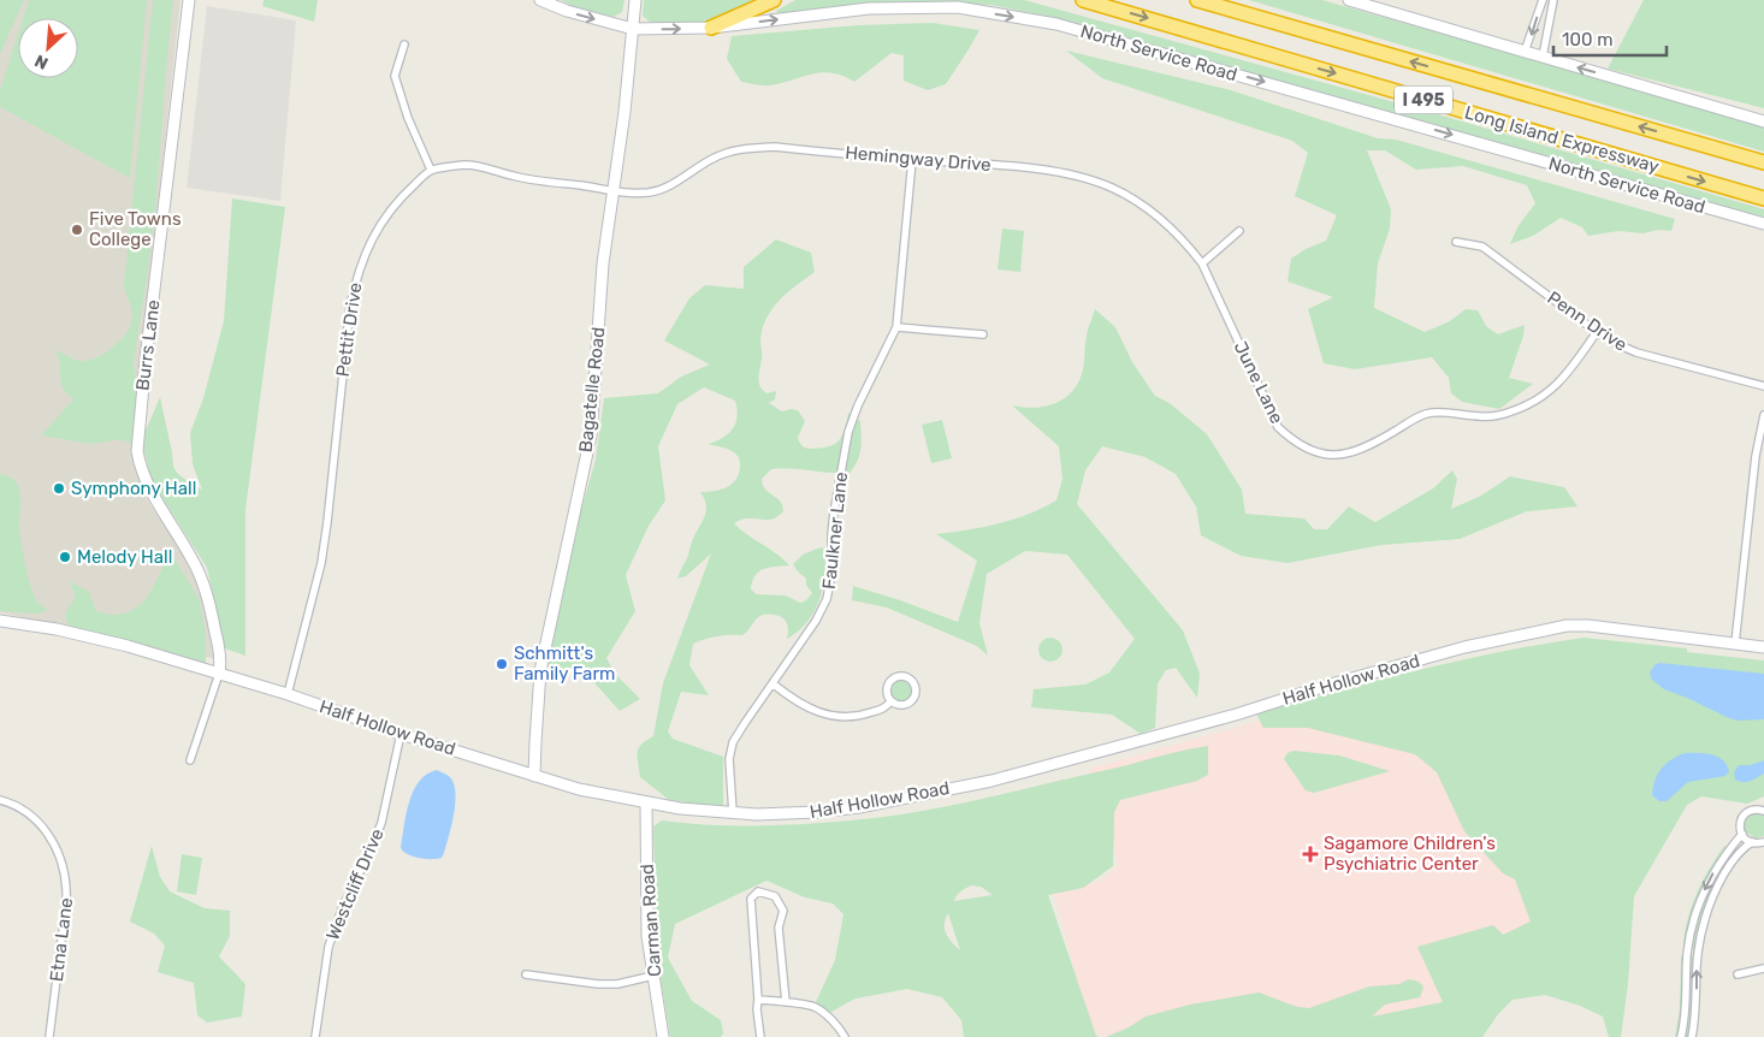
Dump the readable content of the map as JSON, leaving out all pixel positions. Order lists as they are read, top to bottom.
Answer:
{
  "streets": {
    "highway": ["I 495", "Long Island Expressway"],
    "main road": [
      "North Service Road",
      "Burrs Lane",
      "Bagatelle Road",
      "Half Hollow Road",
      "Carman Road"
    ],
    "street": [
      "Hemingway Drive",
      "Penn Drive",
      "Pettit Drive",
      "June Lane",
      "Faulkner Lane",
      "Westcliff Drive",
      "Etna Lane"
    ]
  },
  "crossings": [
    ["North Service Road", "Bagatelle Road"],
    ["Hemingway Drive", "June Lane"],
    ["Hemingway Drive", "Bagatelle Road"],
    ["Hemingway Drive", "Faulkner Lane"],
    ["Penn Drive", "June Lane"],
    ["Pettit Drive", "Half Hollow Road"],
    ["Burrs Lane", "Half Hollow Road"],
    ["Bagatelle Road", "Half Hollow Road"],
    ["Faulkner Lane", "Half Hollow Road"],
    ["Half Hollow Road", "Westcliff Drive"],
    ["Half Hollow Road", "Carman Road"]
  ],
  "one_way": ["North Service Road"],
  "places": {
    "other": [
      "Five Towns College",
      "Symphony Hall",
      "Melody Hall",
      "Schmitt's Family Farm"
    ],
    "health": ["Sagamore Children's Psychiatric Center"]
  },
  "scale_bar": "100 m",
  "north": "bottom left"
}
